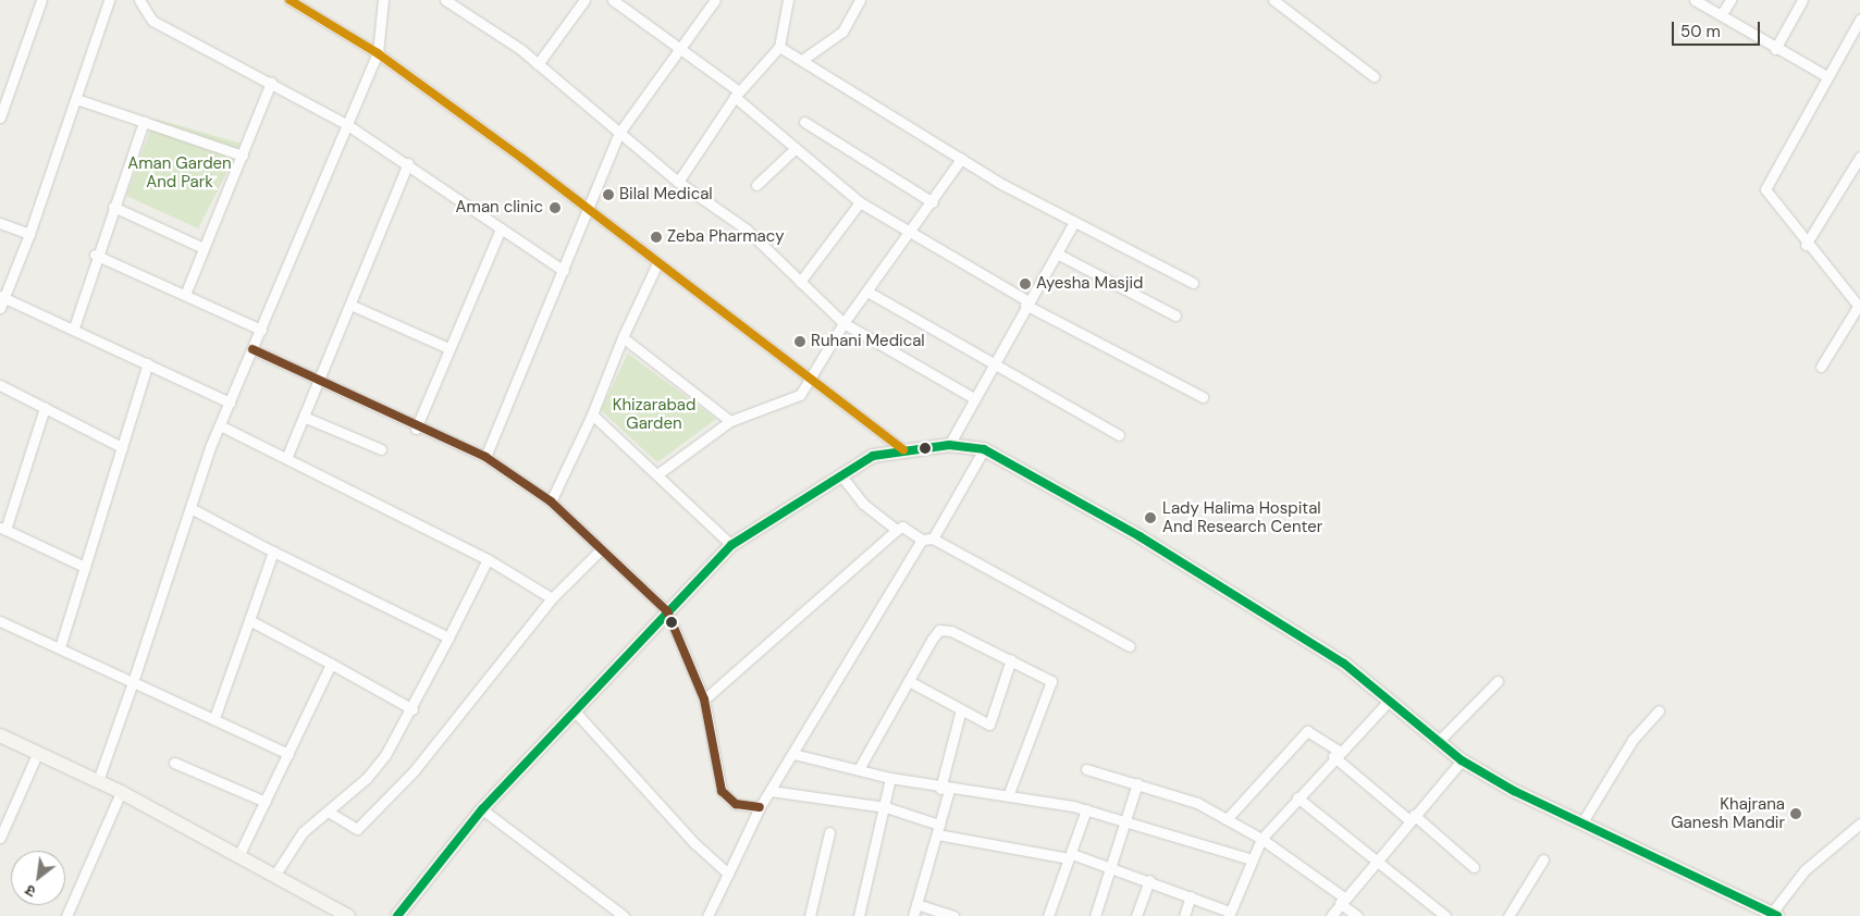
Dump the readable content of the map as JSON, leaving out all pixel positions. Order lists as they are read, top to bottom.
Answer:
{
  "parks": ["Aman Garden And Park", "Khizarabad Garden"],
  "places": [
    "Bilal Medical",
    "Aman clinic",
    "Zeba Pharmacy",
    "Ayesha Masjid",
    "Ruhani Medical",
    "Lady Halima Hospital And Research Center",
    "Khajrana Ganesh Mandir"
  ],
  "scale_bar": "50 m",
  "north": "bottom left"
}
